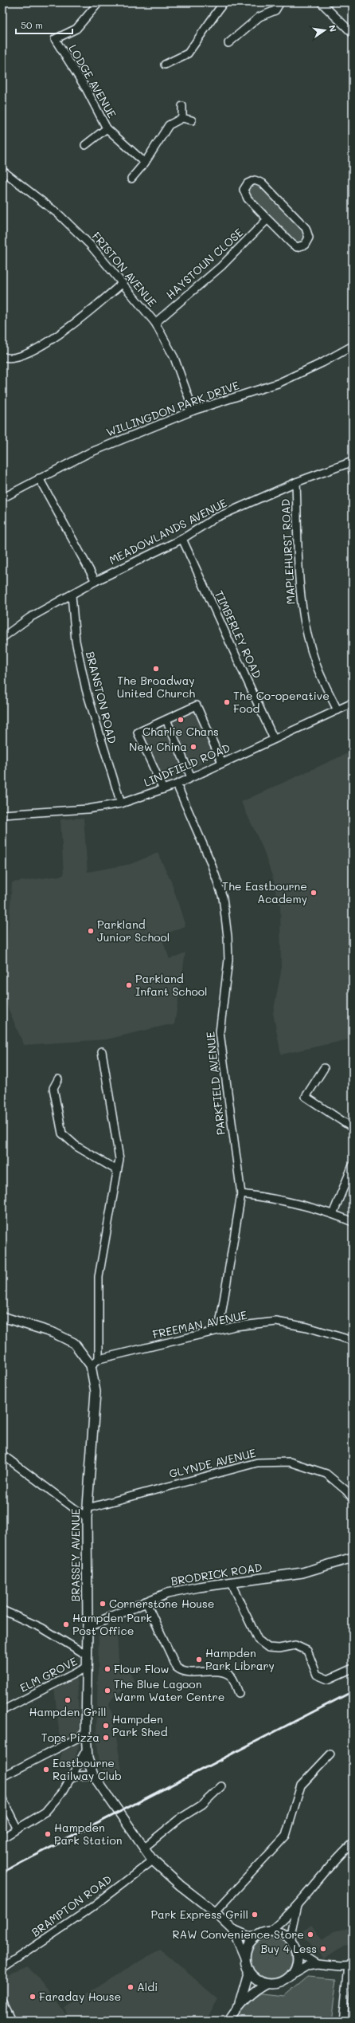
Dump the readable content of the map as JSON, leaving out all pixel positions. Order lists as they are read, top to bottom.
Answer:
{
  "streets": {
    "street": [
      "LODGE AVENUE",
      "HAYSTOUN CLOSE",
      "FRISTON AVENUE",
      "WILLINGDON PARK DRIVE",
      "MEADOWLANDS AVENUE",
      "MAPLEHURST ROAD",
      "TIMBERLEY ROAD",
      "BRANSTON ROAD",
      "LINDFIELD ROAD",
      "PARKFIELD AVENUE",
      "FREEMAN AVENUE",
      "GLYNDE AVENUE",
      "BRASSEY AVENUE",
      "BRODRICK ROAD",
      "ELM GROVE",
      "BRAMPTON ROAD"
    ]
  },
  "crossings": [
    ["HAYSTOUN CLOSE", "FRISTON AVENUE"],
    ["FRISTON AVENUE", "WILLINGDON PARK DRIVE"],
    ["MEADOWLANDS AVENUE", "MAPLEHURST ROAD"],
    ["MEADOWLANDS AVENUE", "TIMBERLEY ROAD"],
    ["MEADOWLANDS AVENUE", "BRANSTON ROAD"],
    ["MAPLEHURST ROAD", "LINDFIELD ROAD"],
    ["TIMBERLEY ROAD", "LINDFIELD ROAD"],
    ["BRANSTON ROAD", "LINDFIELD ROAD"],
    ["LINDFIELD ROAD", "PARKFIELD AVENUE"],
    ["PARKFIELD AVENUE", "FREEMAN AVENUE"],
    ["FREEMAN AVENUE", "BRASSEY AVENUE"],
    ["GLYNDE AVENUE", "BRASSEY AVENUE"],
    ["BRASSEY AVENUE", "BRODRICK ROAD"],
    ["BRASSEY AVENUE", "ELM GROVE"],
    ["BRASSEY AVENUE", "BRAMPTON ROAD"]
  ],
  "places": [
    "The Broadway United Church",
    "The Co-operative Food",
    "Charlie Chans",
    "New China",
    "The Eastbourne Academy",
    "Parkland Junior School",
    "Parkland Infant School",
    "Cornerstone House",
    "Hampden Park Post Office",
    "Hampden Park Library",
    "Flour Flow",
    "The Blue Lagoon Warm Water Centre",
    "Hampden Grill",
    "Hampden Park Shed",
    "Tops Pizza",
    "Eastbourne Railway Club",
    "Hampden Park Station",
    "Park Express Grill",
    "RAW Convenience Store",
    "Buy 4 Less",
    "Aldi",
    "Faraday House"
  ],
  "scale_bar": "50 m",
  "north": "right"
}
